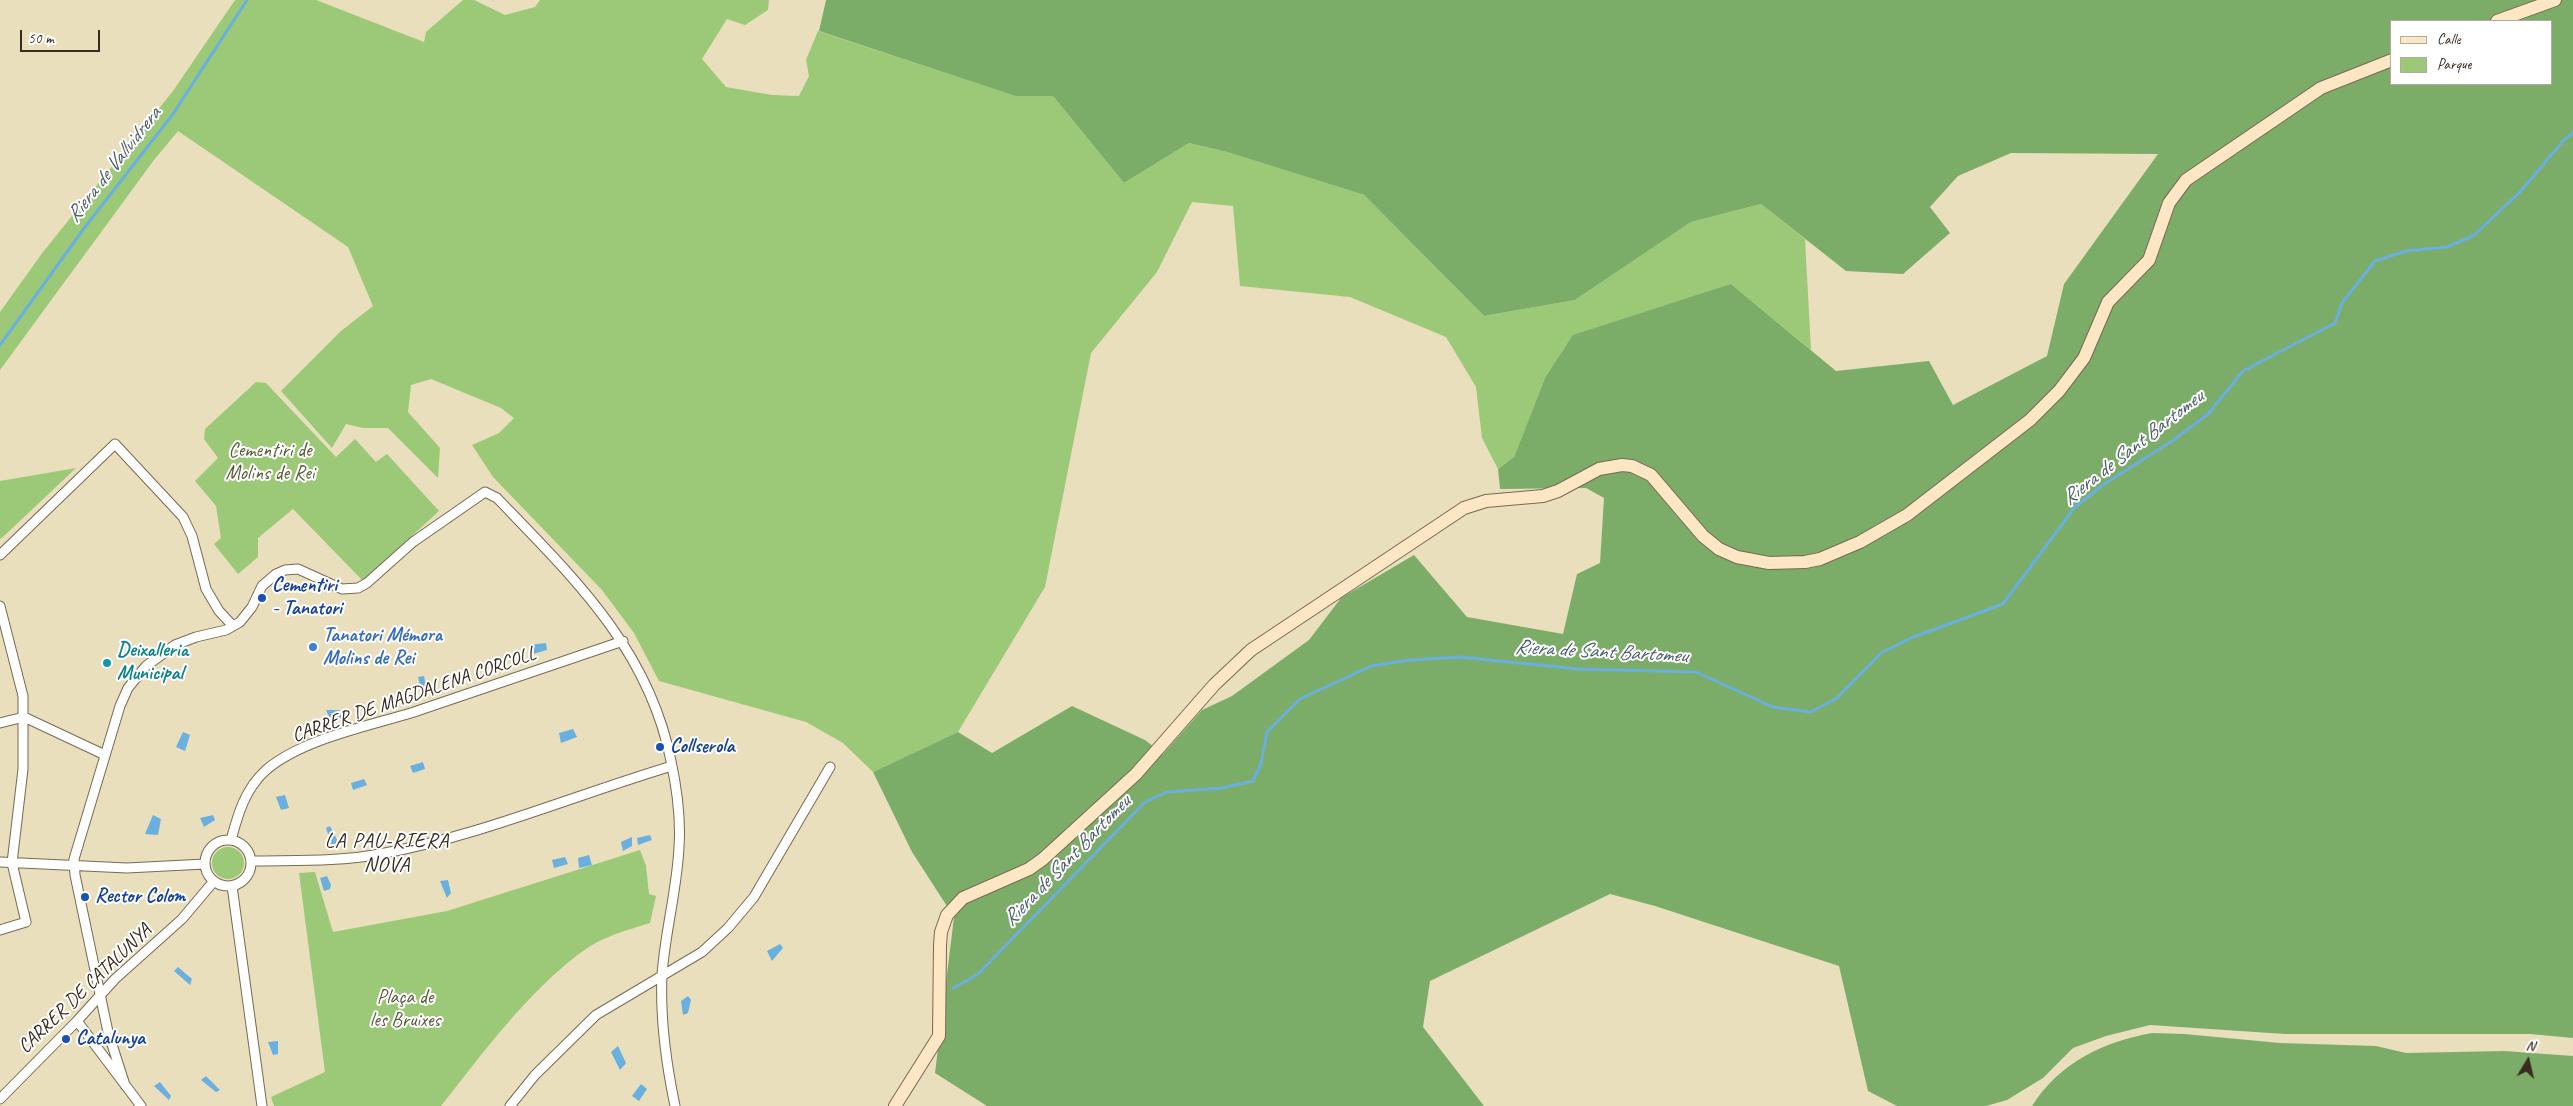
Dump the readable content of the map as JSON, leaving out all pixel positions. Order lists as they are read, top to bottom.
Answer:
{
  "streets": {
    "street": ["CARRER DE MAGDALENA CORCOLL", "CARRER DE CATALUNYA"]
  },
  "crossings": [
    ["CARRER DE MAGDALENA CORCOLL", "CARRER DE CATALUNYA"]
  ],
  "districts": ["LA PAU-RIERA NOVA"],
  "water": ["Riera de Vallvidrera", "Riera de Sant Bartomeu"],
  "parks": ["Cementiri de Molins de Rei", "Plaça de les Bruixes"],
  "places": [
    "Cementiri - Tanatori",
    "Tanatori Mémora Molins de Rei",
    "Deixalleria Municipal",
    "Collserola",
    "Rector Colom",
    "Catalunya"
  ],
  "legend": ["Calle", "Parque"],
  "scale_bar": "50 m",
  "north": "top"
}
